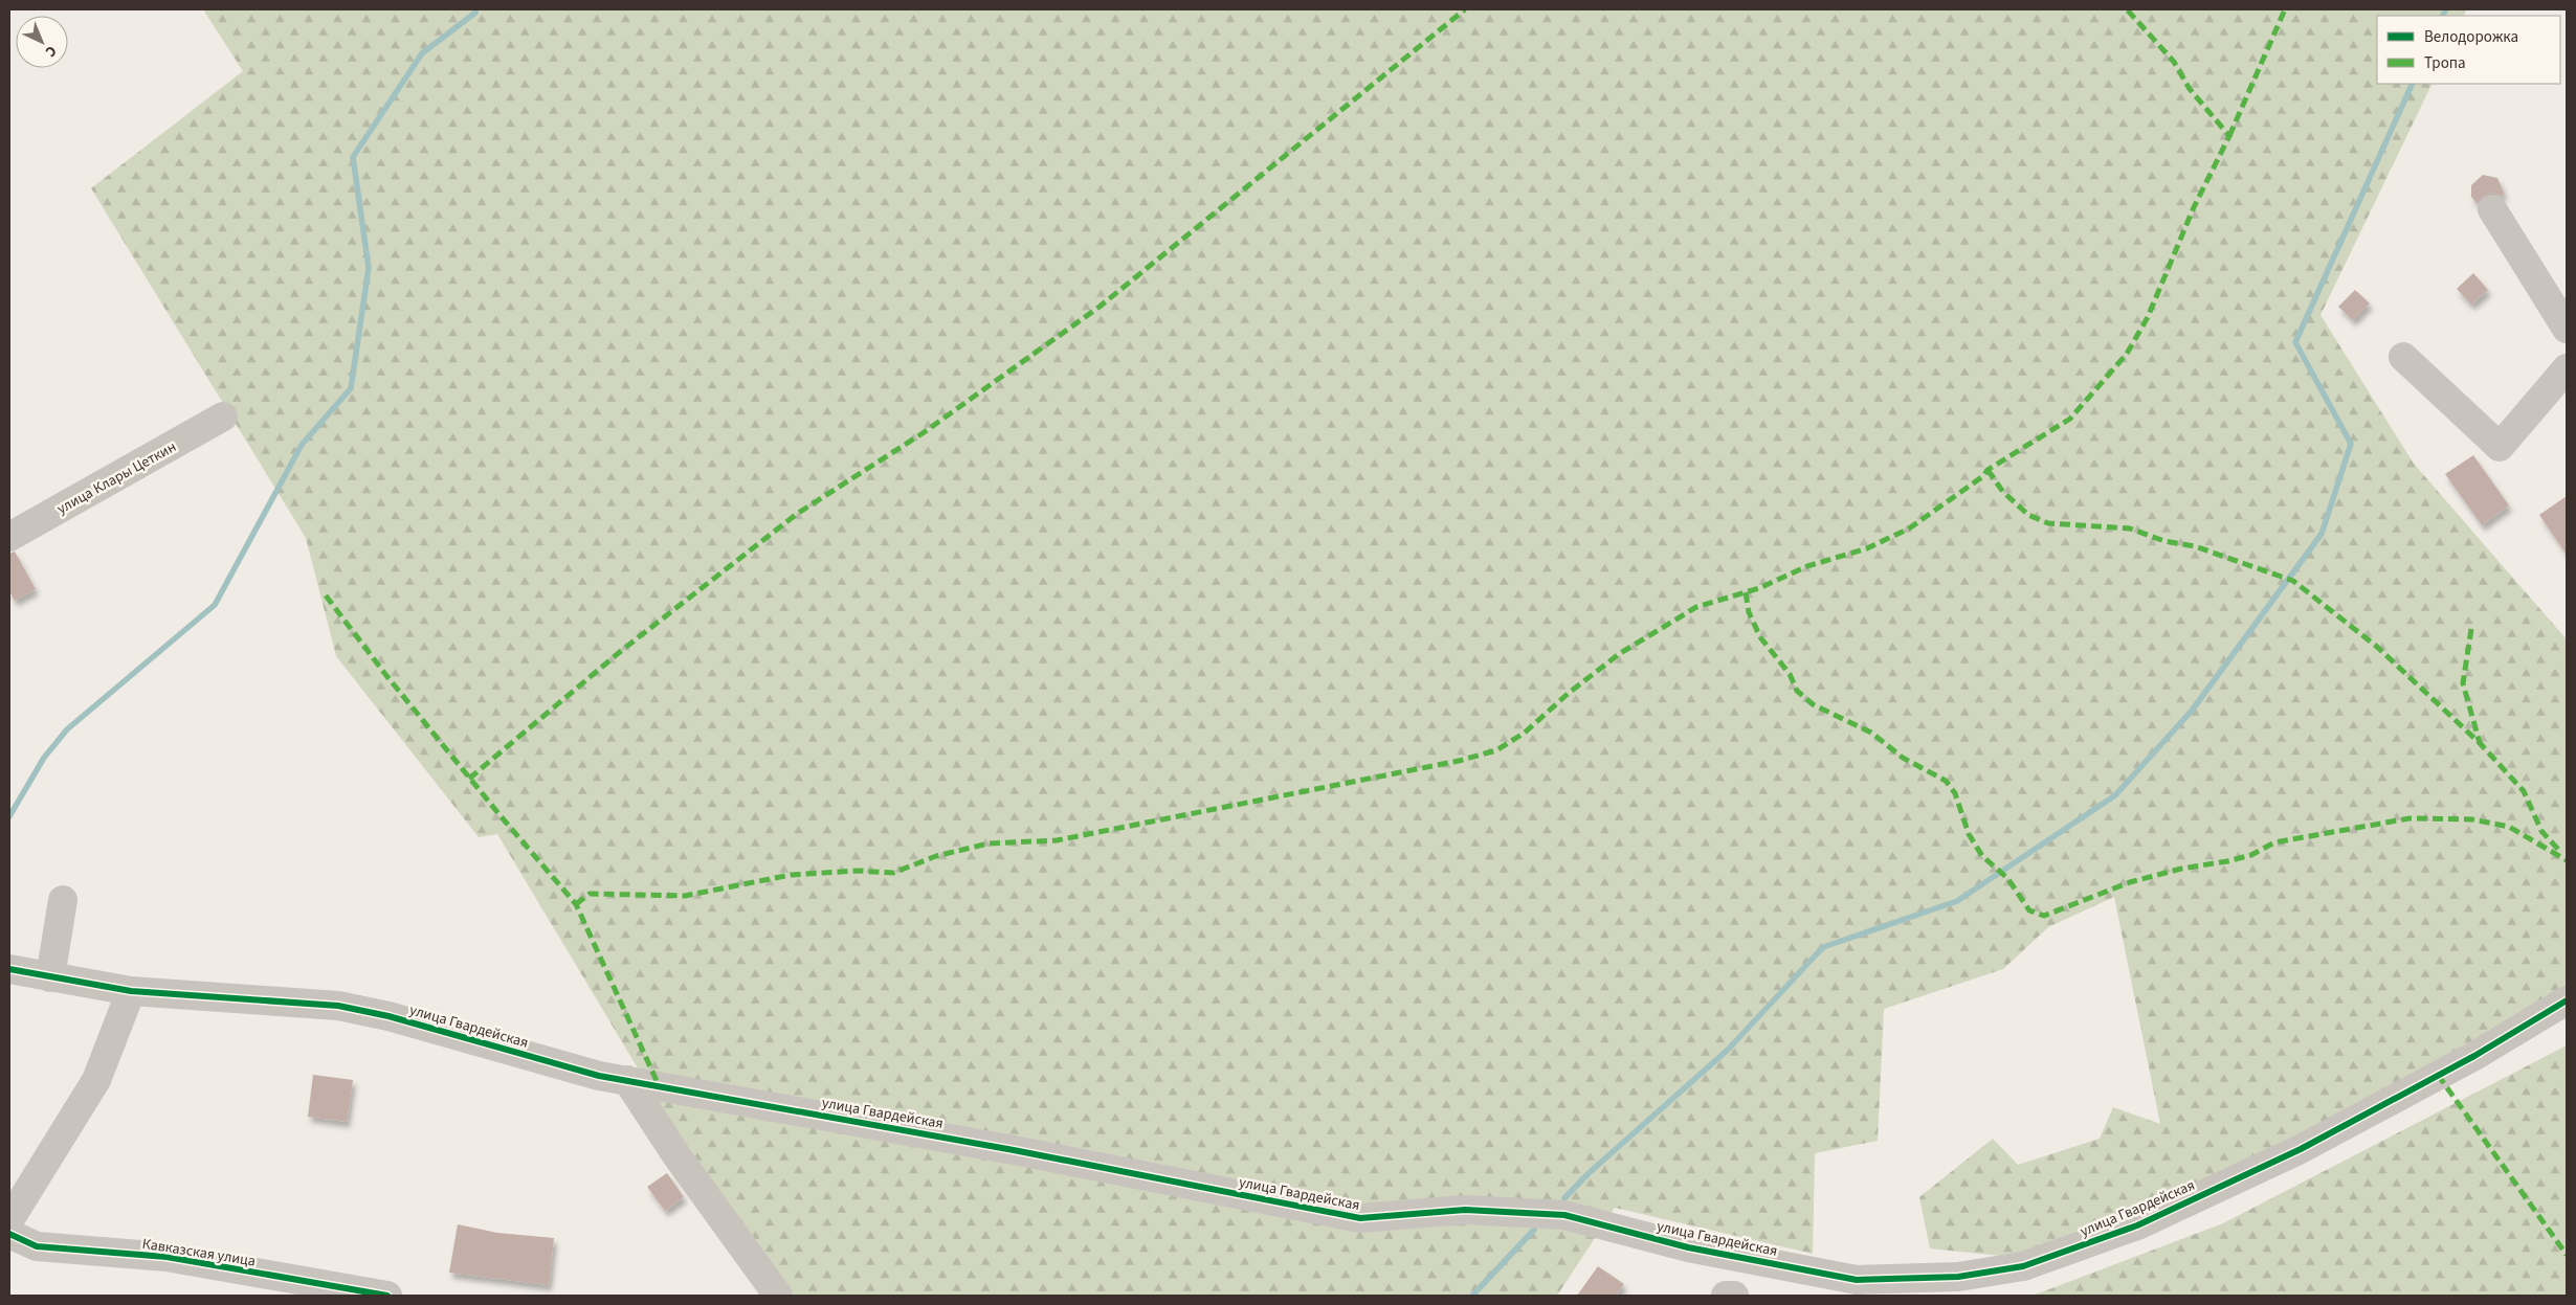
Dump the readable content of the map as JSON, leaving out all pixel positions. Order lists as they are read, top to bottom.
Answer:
{
  "streets": {
    "street": ["улица Клары Цеткин", "улица Гвардейская", "Кавказская улица"]
  },
  "legend": ["Велодорожка", "Тропа"],
  "north": "bottom right"
}
